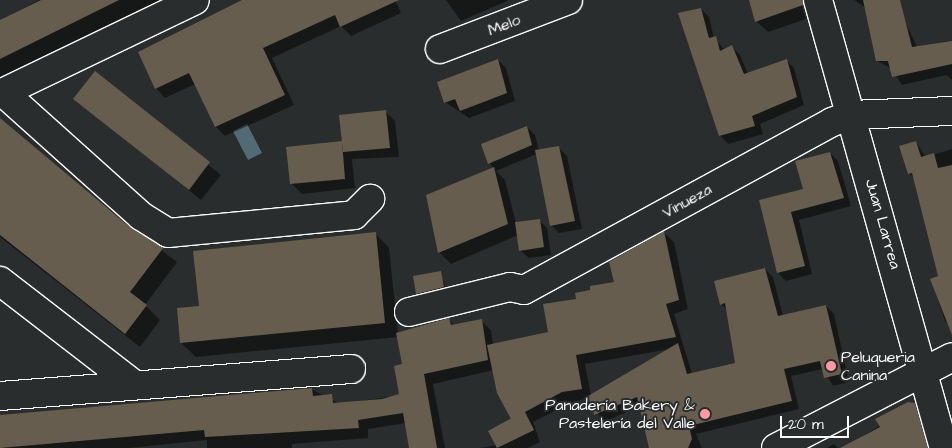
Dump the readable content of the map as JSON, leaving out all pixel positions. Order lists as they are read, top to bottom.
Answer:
{
  "streets": {
    "street": ["Melo", "Vinueza", "Juan Larrea"]
  },
  "crossings": [
    ["Vinueza", "Juan Larrea"]
  ],
  "places": ["Peluqueria Canina", "Panadería Bakery & Pastelería del Valle"],
  "scale_bar": "20 m"
}
